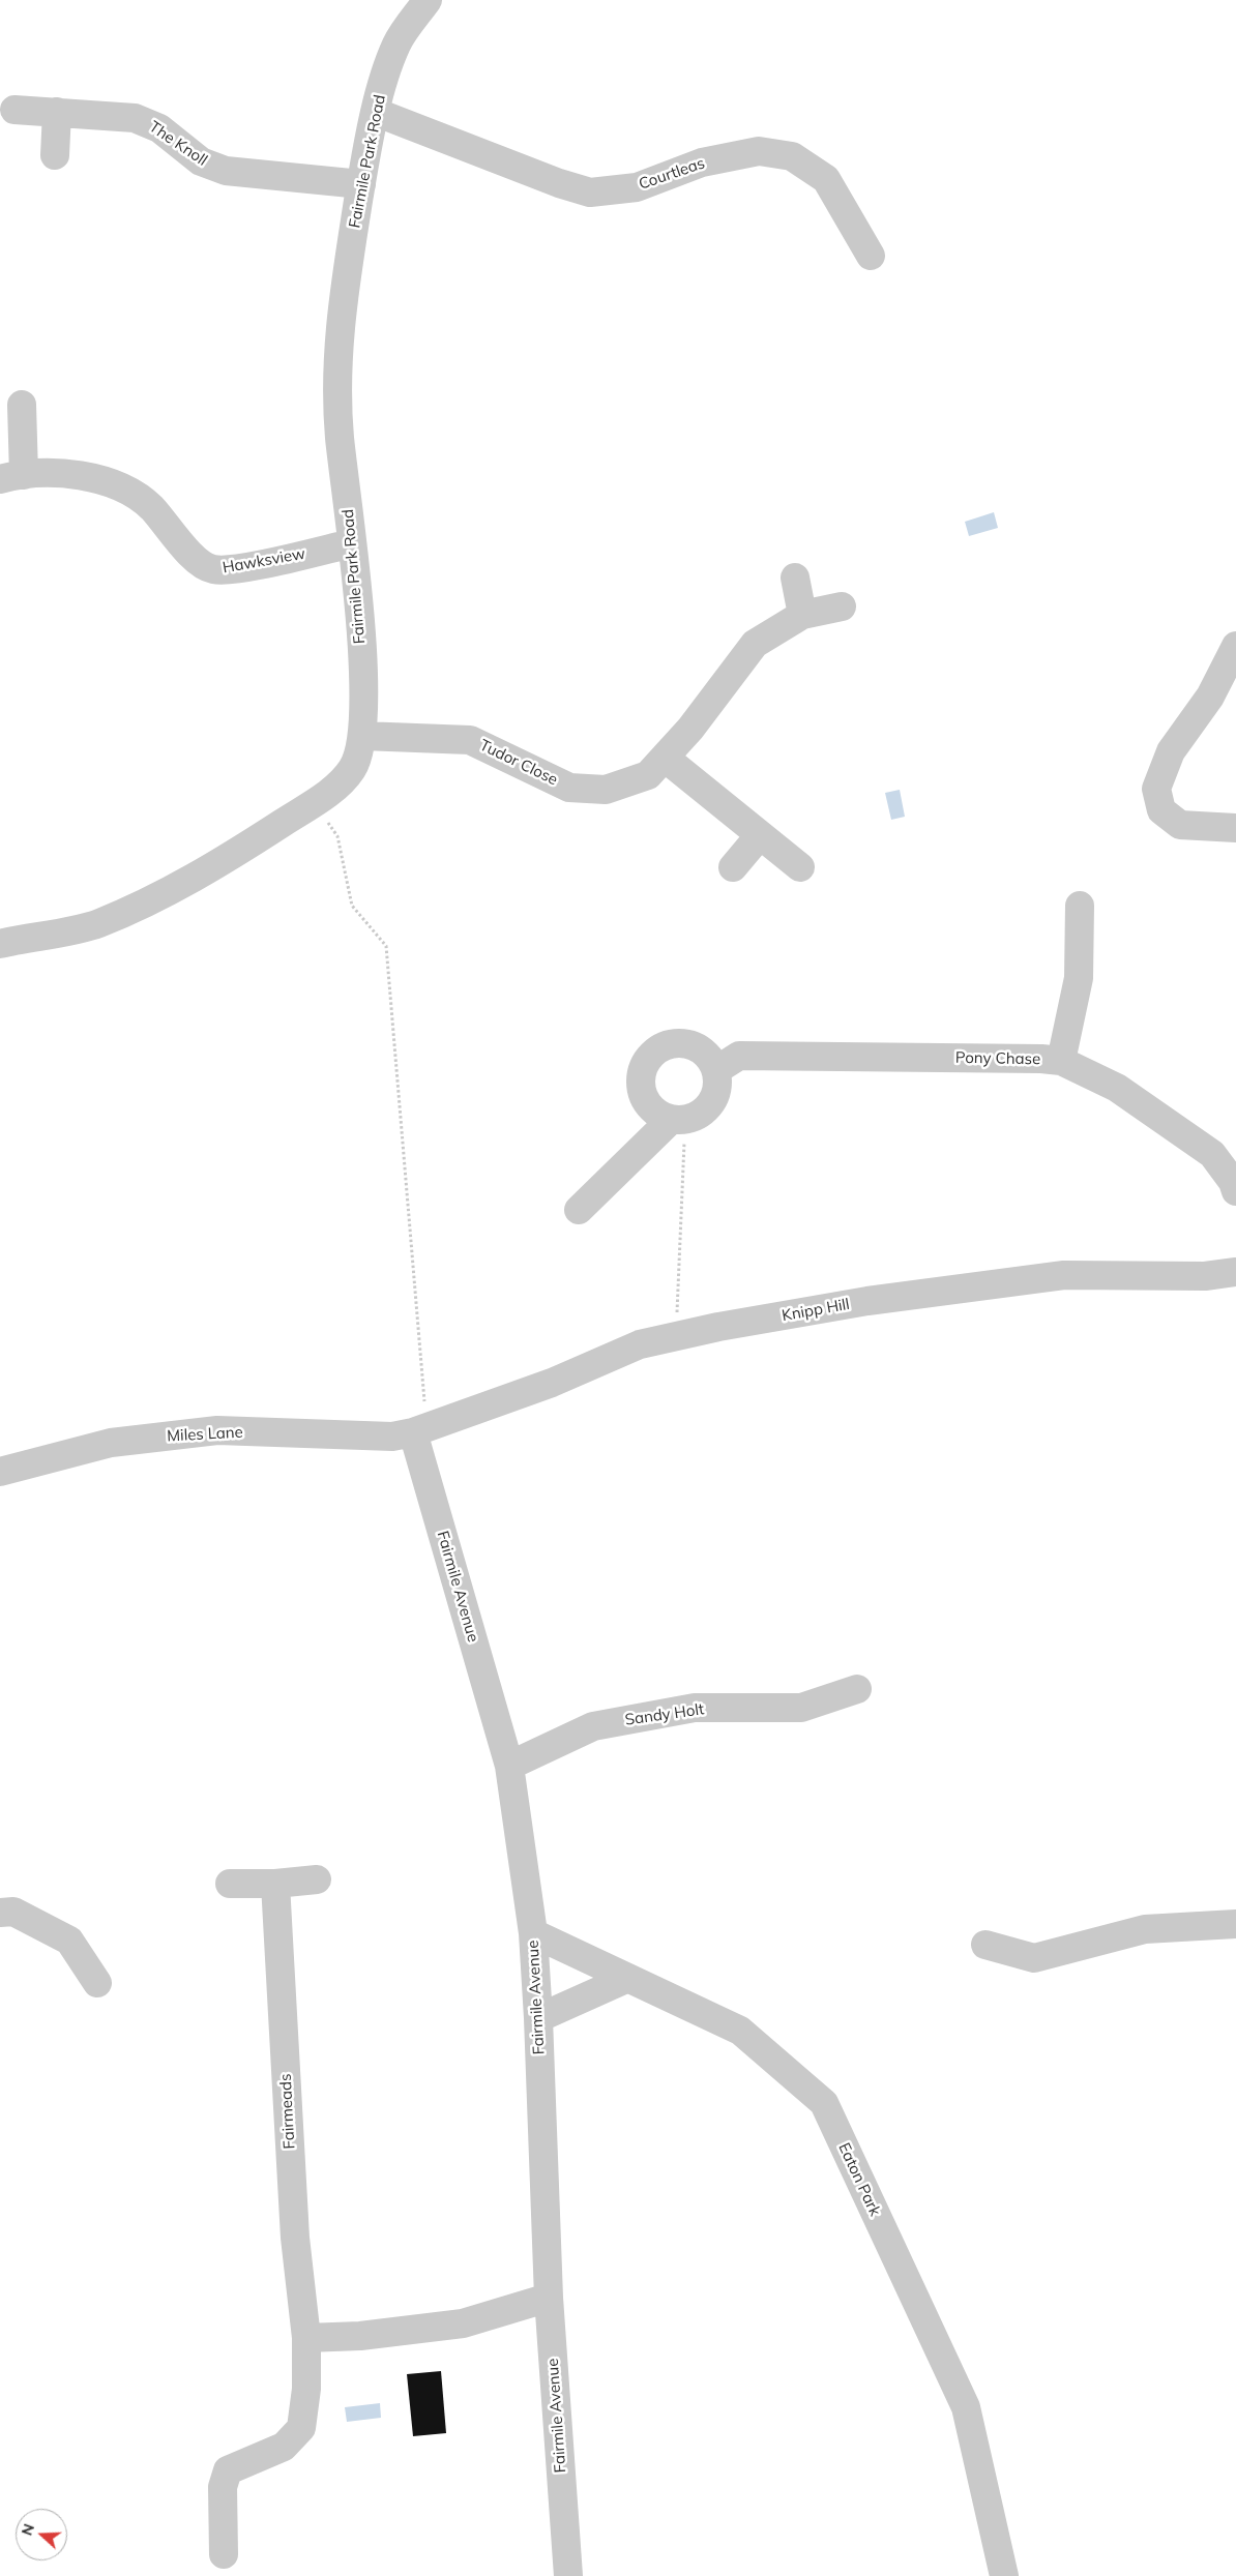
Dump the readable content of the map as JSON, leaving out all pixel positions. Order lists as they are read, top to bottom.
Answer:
{
  "streets": {
    "street": [
      "The Knoll",
      "Fairmile Park Road",
      "Courtleas",
      "Hawksview",
      "Tudor Close",
      "Pony Chase",
      "Knipp Hill",
      "Miles Lane",
      "Fairmile Avenue",
      "Sandy Holt",
      "Fairmeads",
      "Eaton Park"
    ]
  },
  "crossings": [
    ["The Knoll", "Fairmile Park Road"],
    ["Fairmile Park Road", "Courtleas"],
    ["Fairmile Park Road", "Hawksview"],
    ["Fairmile Park Road", "Tudor Close"],
    ["Knipp Hill", "Miles Lane"],
    ["Knipp Hill", "Fairmile Avenue"],
    ["Miles Lane", "Fairmile Avenue"],
    ["Fairmile Avenue", "Sandy Holt"],
    ["Fairmile Avenue", "Eaton Park"]
  ],
  "north": "left"
}
